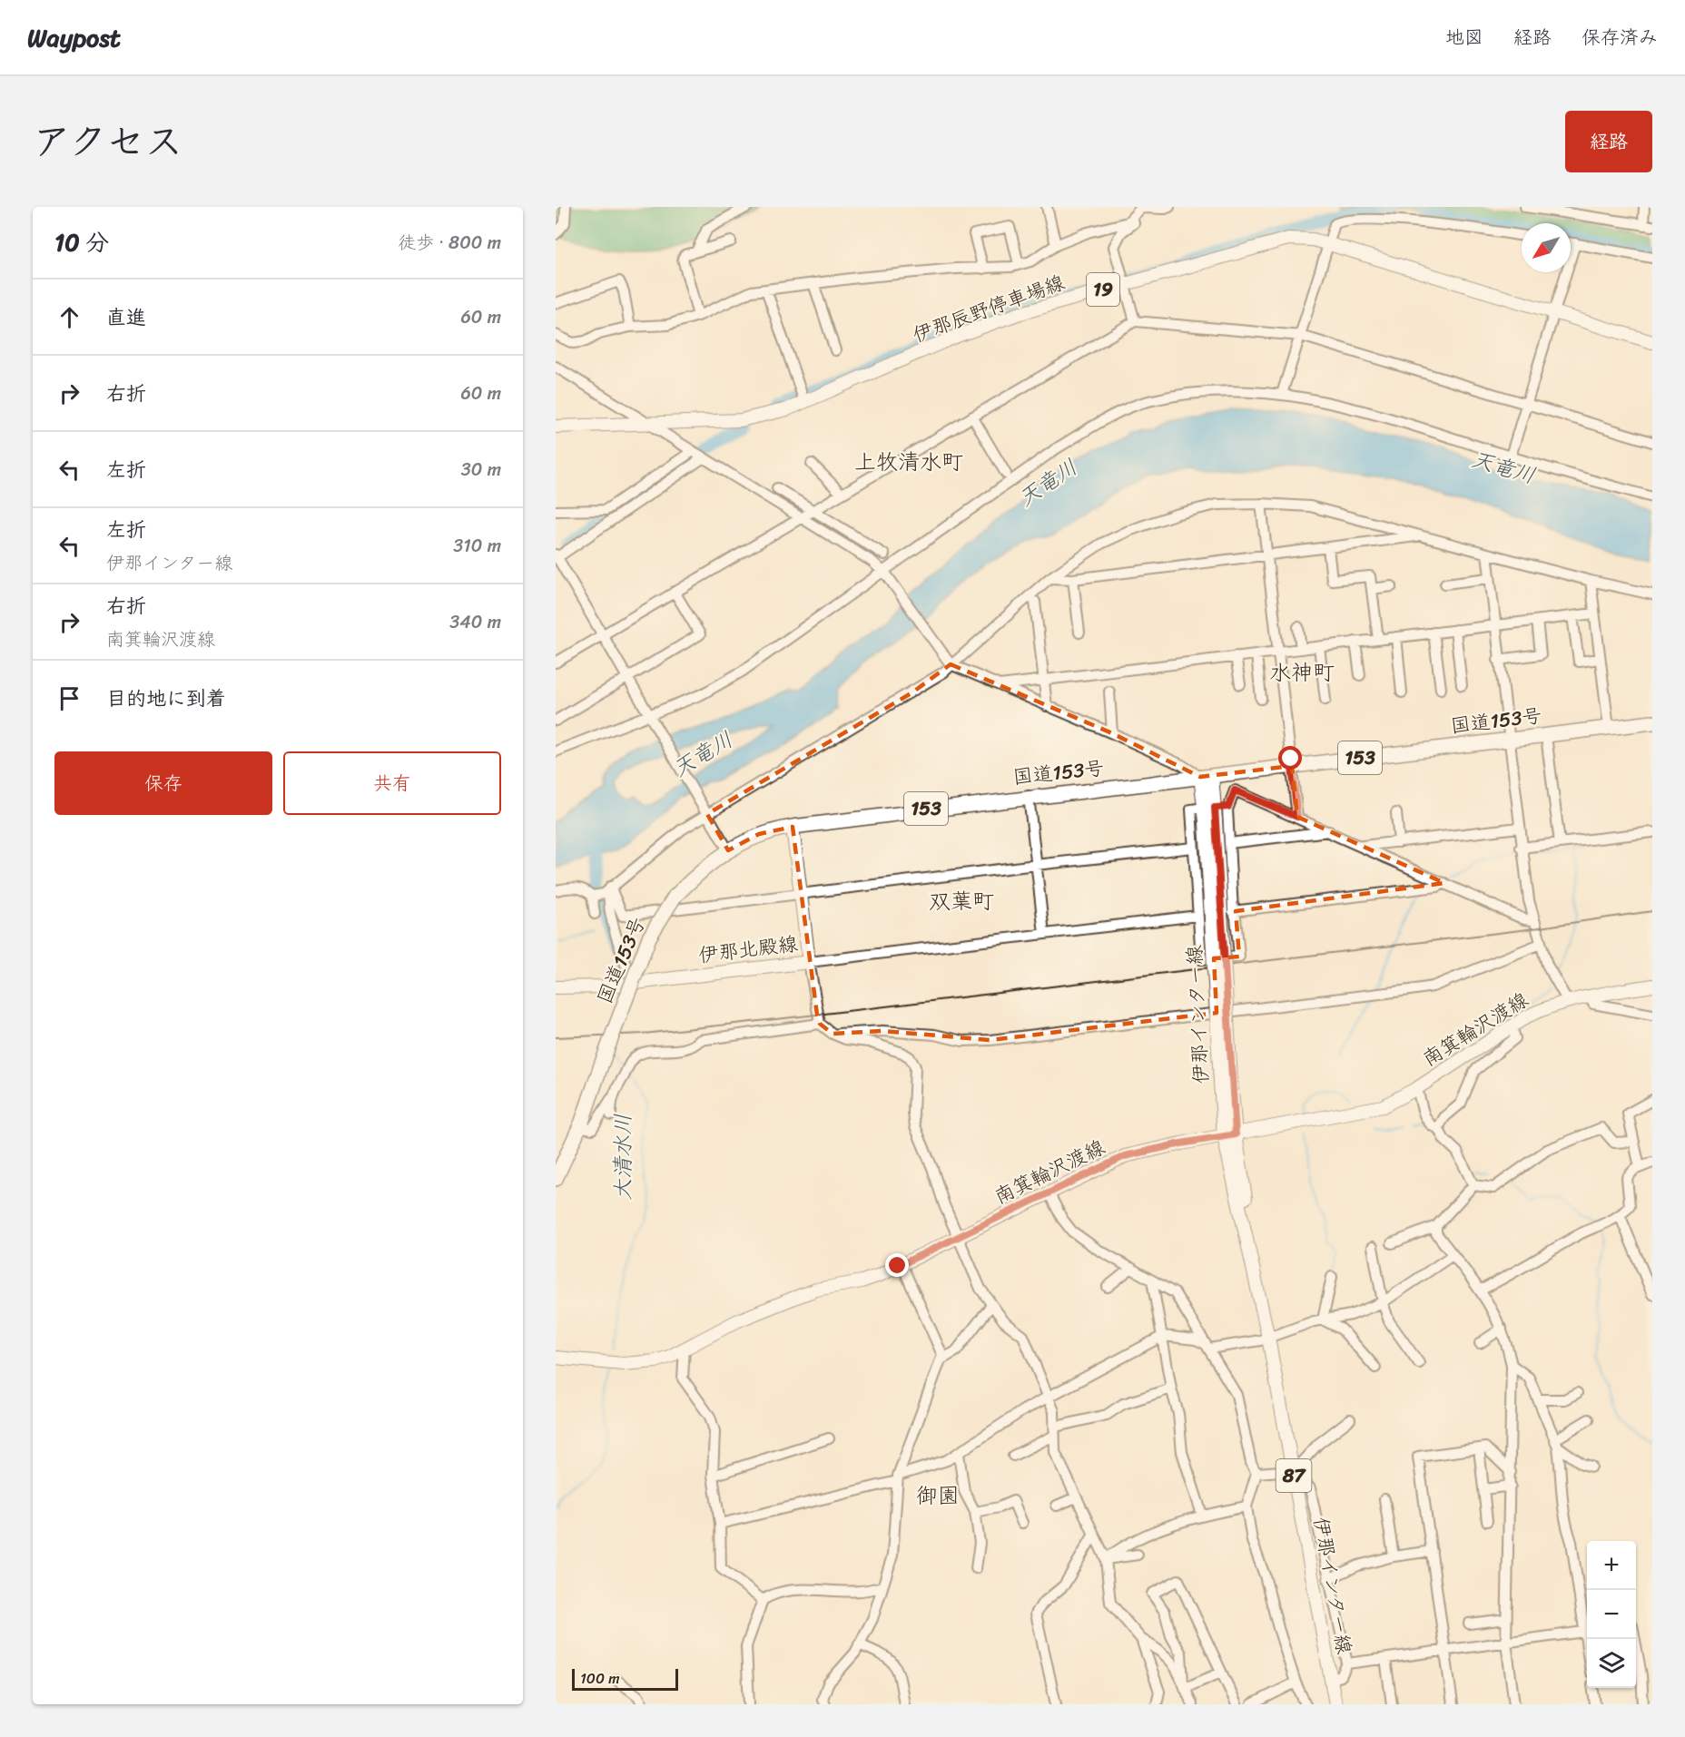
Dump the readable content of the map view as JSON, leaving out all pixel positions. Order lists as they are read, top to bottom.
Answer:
{
  "streets": {
    "highway": ["国道153号", "153"],
    "main road": [
      "19",
      "伊那辰野停車場線",
      "伊那北殿線",
      "伊那インター線",
      "南箕輪沢渡線",
      "87"
    ]
  },
  "crossings": [
    ["国道153号", "153"],
    ["国道153号", "伊那北殿線"],
    ["国道153号", "伊那インター線"],
    ["伊那インター線", "南箕輪沢渡線"]
  ],
  "districts": [
    "上牧清水町",
    "水神町",
    "双葉町",
    "御園"
  ],
  "water": ["天竜川", "大清水川"],
  "scale_bar": "100 m",
  "north": "bottom left",
  "page": {
    "header": "Waypost",
    "nav": ["地図", "経路", "保存済み"],
    "title": "アクセス",
    "buttons": [
      "経路",
      ["保存", "共有"]
    ],
    "heading": ["10 分", "徒歩 · 800 m"],
    "list": [
      ["直進", "60 m"],
      ["右折", "60 m"],
      ["左折", "30 m"],
      ["左折", "伊那インター線", "310 m"],
      ["右折", "南箕輪沢渡線", "340 m"],
      "目的地に到着"
    ],
    "map_buttons": ["+", "−"],
    "scale": "100 m"
  }
}
